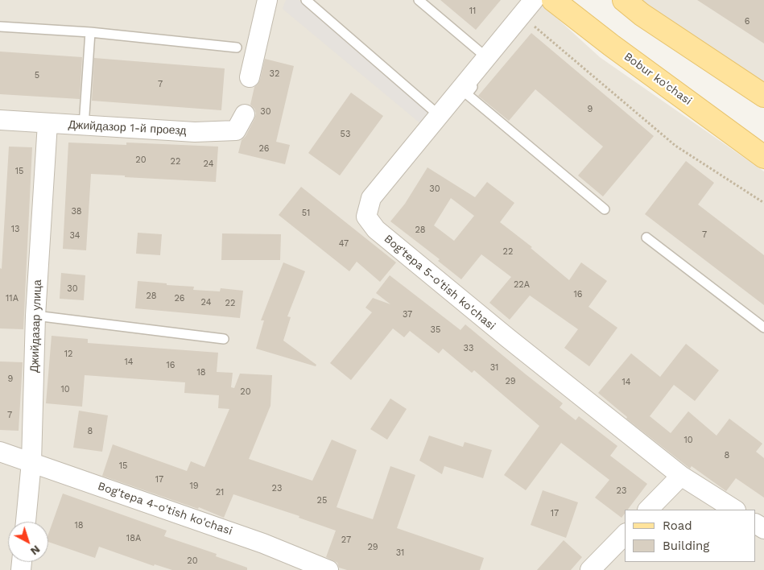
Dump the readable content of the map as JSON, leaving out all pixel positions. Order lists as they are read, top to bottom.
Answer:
{
  "streets": {
    "main road": ["Bobur ko'chasi"],
    "street": [
      "Джийдазор 1-й проезд",
      "Bog'tepa 5-o'tish ko'chasi",
      "Джийдазар улица",
      "Bog'tepa 4-o'tish ko'chasi"
    ]
  },
  "crossings": [
    ["Джийдазор 1-й проезд", "Джийдазар улица"],
    ["Джийдазар улица", "Bog'tepa 4-o'tish ko'chasi"]
  ],
  "house_numbers": [
    "11",
    "6",
    "32",
    "5",
    "7",
    "9",
    "30",
    "53",
    "26",
    "20",
    "22",
    "24",
    "15",
    "30",
    "38",
    "51",
    "13",
    "28",
    "7",
    "34",
    "47",
    "22",
    "22A",
    "30",
    "16",
    "28",
    "11A",
    "26",
    "24",
    "22",
    "37",
    "35",
    "33",
    "12",
    "14",
    "16",
    "31",
    "18",
    "9",
    "29",
    "14",
    "10",
    "20",
    "7",
    "8",
    "10",
    "8",
    "15",
    "17",
    "19",
    "23",
    "23",
    "21",
    "25",
    "17",
    "18",
    "18A",
    "27",
    "29",
    "31",
    "20"
  ],
  "legend": ["Road", "Building"],
  "north": "bottom right"
}
